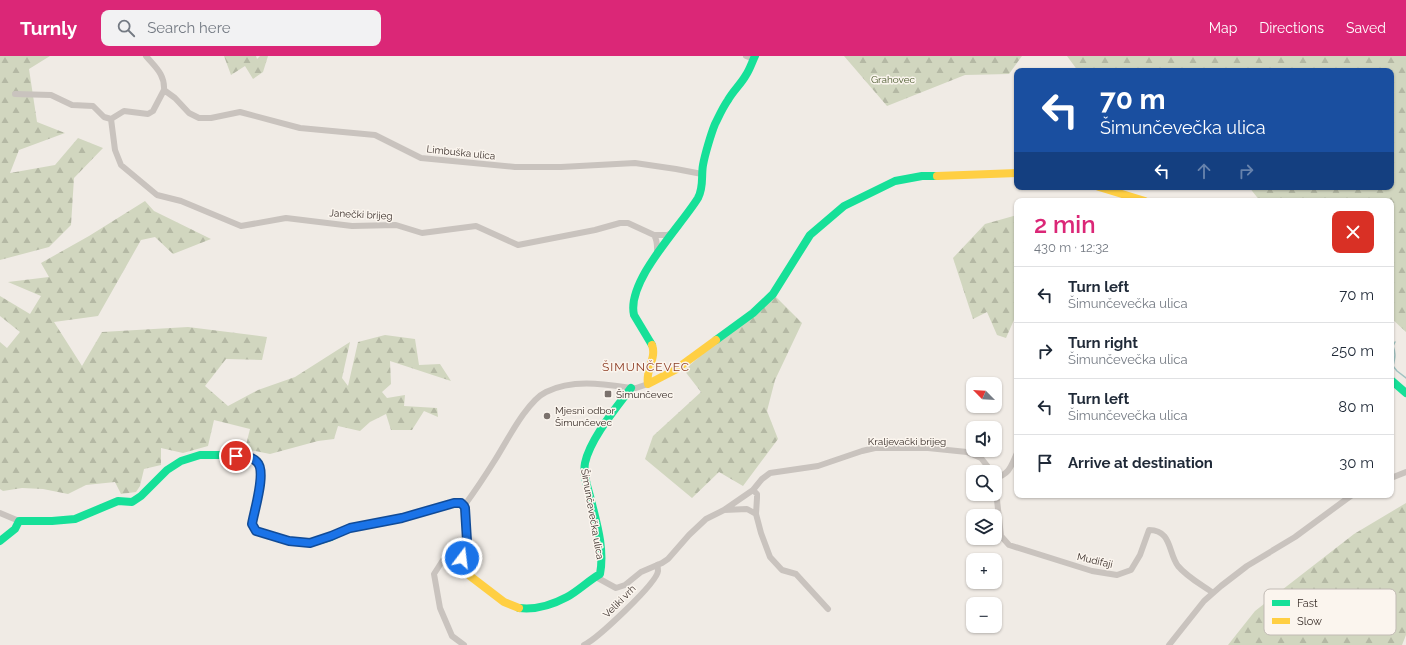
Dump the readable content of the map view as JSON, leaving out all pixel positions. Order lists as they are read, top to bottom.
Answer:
{
  "streets": {
    "street": [
      "Limbuška ulica",
      "Janečki brijeg",
      "Kraljevački brijeg",
      "Šimunčevečka ulica",
      "Mudifaji",
      "Veliki vrh"
    ]
  },
  "crossings": [
    ["Kraljevački brijeg", "Šimunčevečka ulica"],
    ["Kraljevački brijeg", "Veliki vrh"]
  ],
  "districts": ["ŠIMUNČEVEC"],
  "parks": ["Grahovec"],
  "places": {
    "transit": ["Šimunčevec"],
    "other": ["Mjesni odbor Šimunčevec"]
  },
  "legend": ["Fast", "Slow"],
  "north": "top left",
  "page": {
    "header": "Turnly",
    "search": "Search here",
    "nav": ["Map", "Directions", "Saved"],
    "turn": ["70 m", "Šimunčevečka ulica"],
    "heading": ["2 min", "430 m · 12:32"],
    "list": [
      {
        "name": "Turn left",
        "note": "Šimunčevečka ulica",
        "value": "70 m"
      },
      {
        "name": "Turn right",
        "note": "Šimunčevečka ulica",
        "value": "250 m"
      },
      {
        "name": "Turn left",
        "note": "Šimunčevečka ulica",
        "value": "80 m"
      },
      {
        "name": "Arrive at destination",
        "value": "30 m"
      }
    ],
    "map_buttons": ["+", "−"]
  }
}
